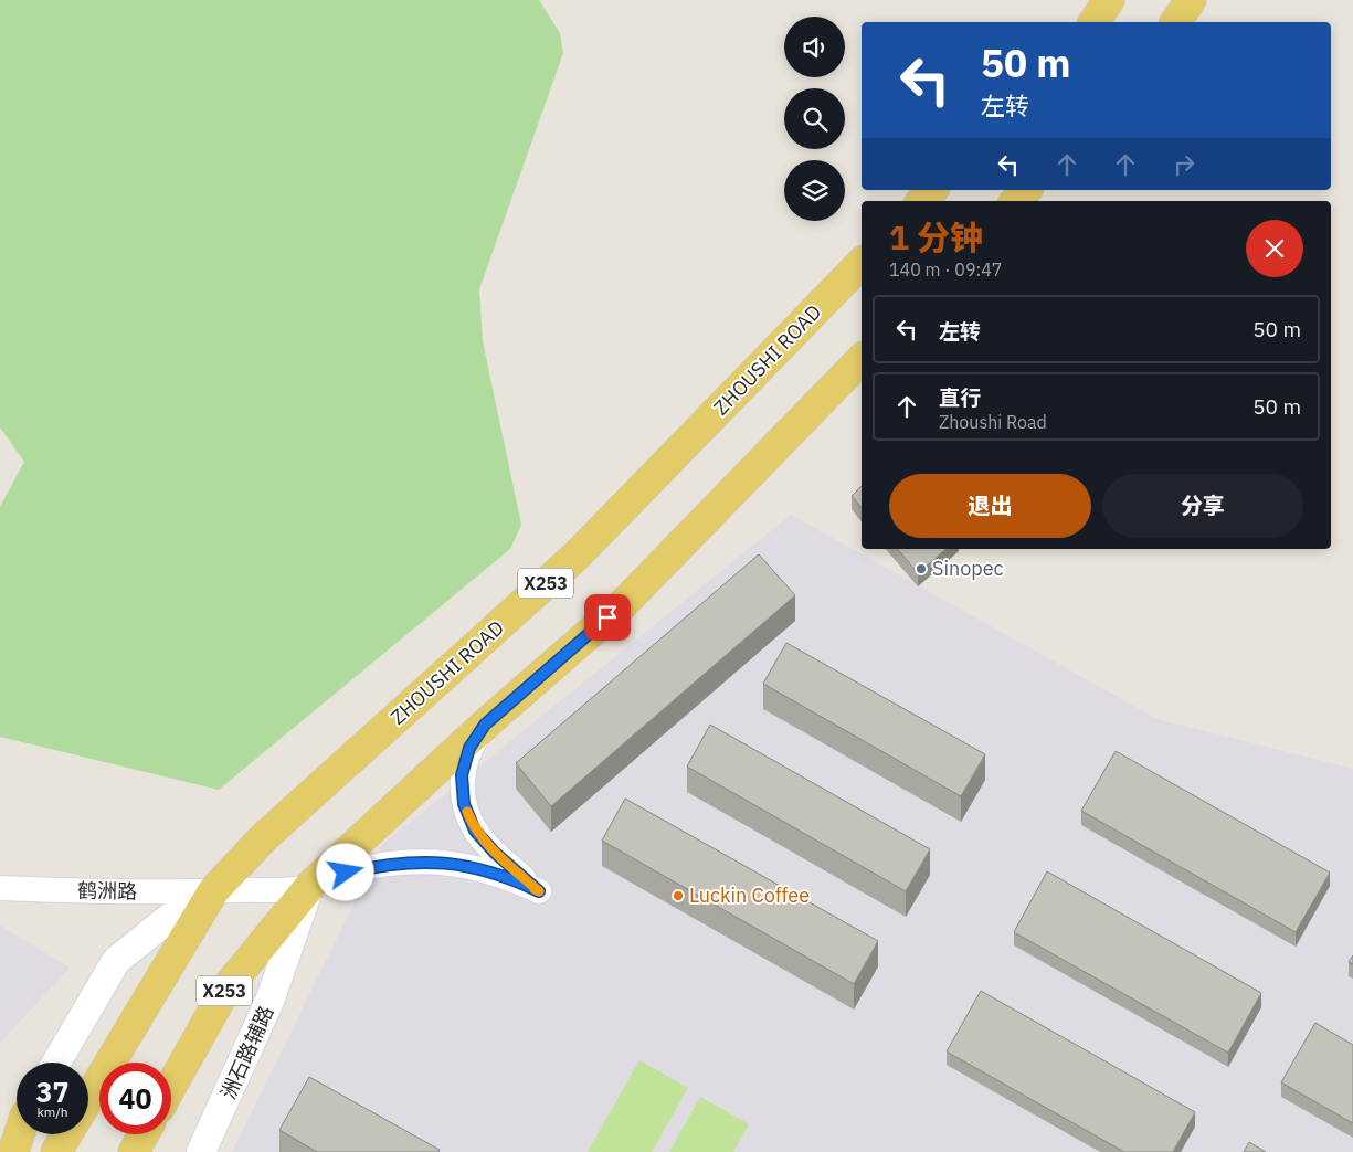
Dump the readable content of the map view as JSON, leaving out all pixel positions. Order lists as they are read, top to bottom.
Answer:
{
  "streets": {
    "main road": ["ZHOUSHI ROAD", "X253", "洲石路辅路"],
    "street": ["鹤洲路"]
  },
  "crossings": [
    ["ZHOUSHI ROAD", "鹤洲路"],
    ["X253", "鹤洲路"],
    ["X253", "洲石路辅路"],
    ["鹤洲路", "洲石路辅路"]
  ],
  "places": ["Sinopec", "Luckin Coffee"],
  "page": {
    "turn": ["50 m", "左转"],
    "heading": ["1 分钟", "140 m · 09:47"],
    "list": [
      {
        "name": "左转",
        "value": "50 m"
      },
      {
        "name": "直行",
        "note": "Zhoushi Road",
        "value": "50 m"
      }
    ],
    "buttons": ["退出", "分享"],
    "speed": "37 km/h",
    "limit": "40"
  }
}
